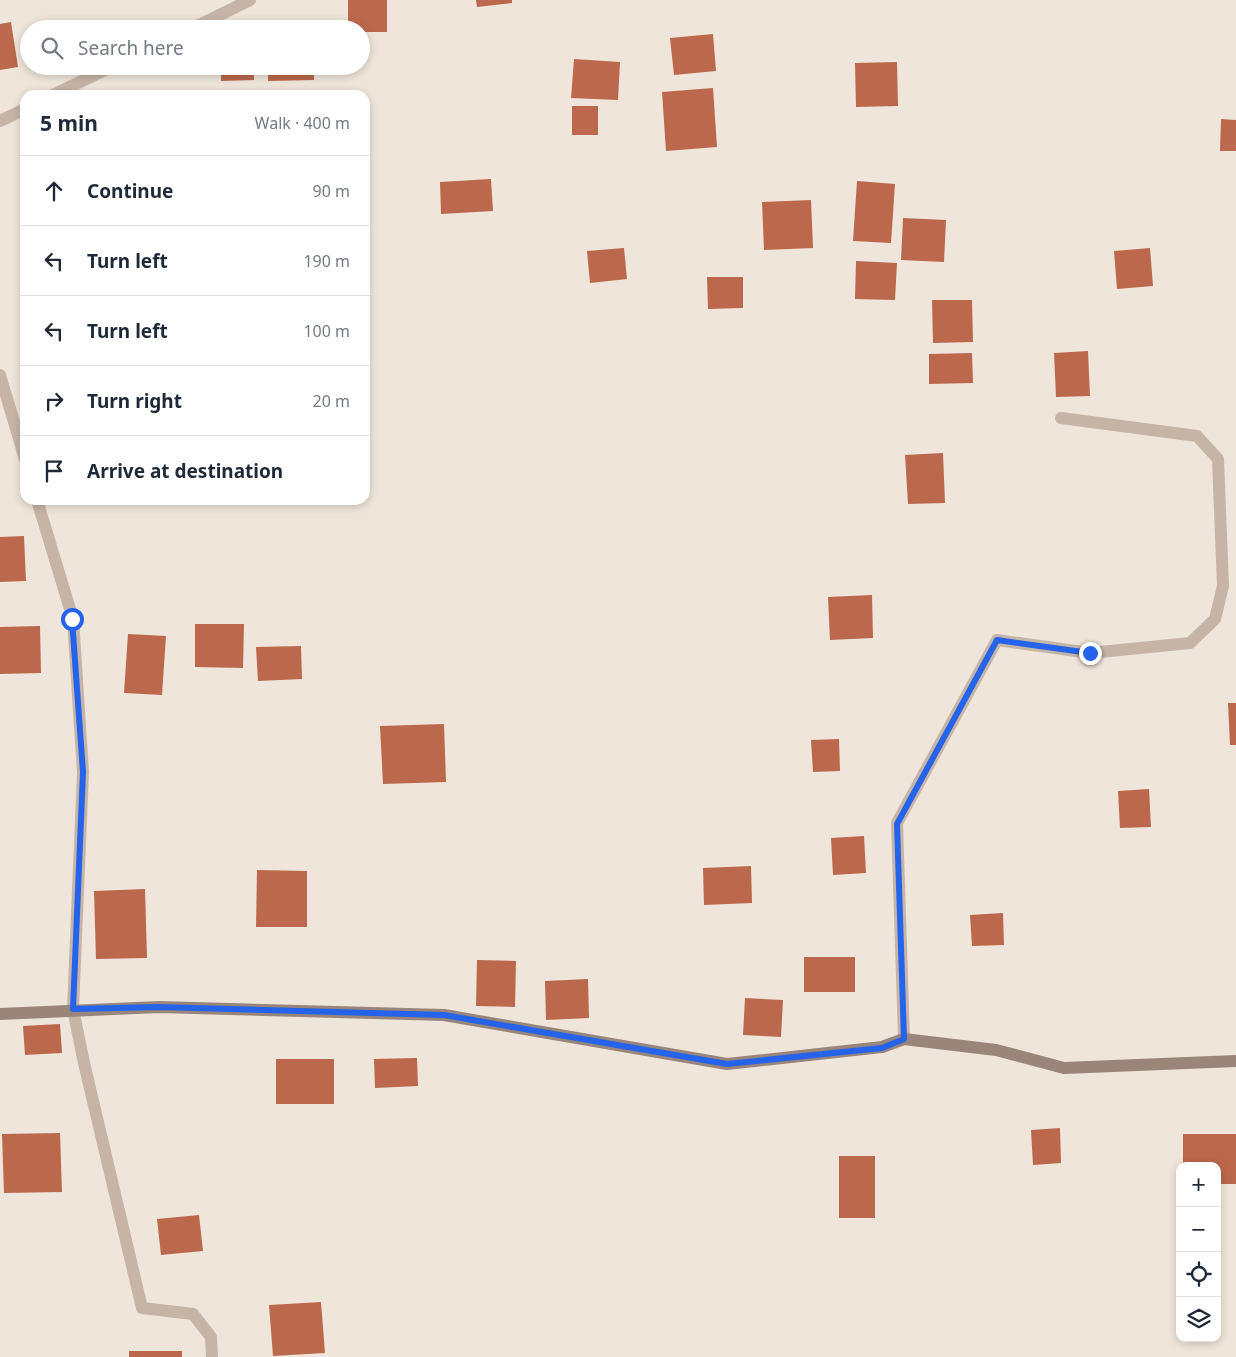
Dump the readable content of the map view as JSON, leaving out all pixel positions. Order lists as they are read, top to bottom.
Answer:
{
  "page": {
    "search": "Search here",
    "heading": ["5 min", "Walk · 400 m"],
    "list": [
      ["Continue", "90 m"],
      ["Turn left", "190 m"],
      ["Turn left", "100 m"],
      ["Turn right", "20 m"],
      "Arrive at destination"
    ],
    "map_buttons": ["+", "−"]
  }
}
